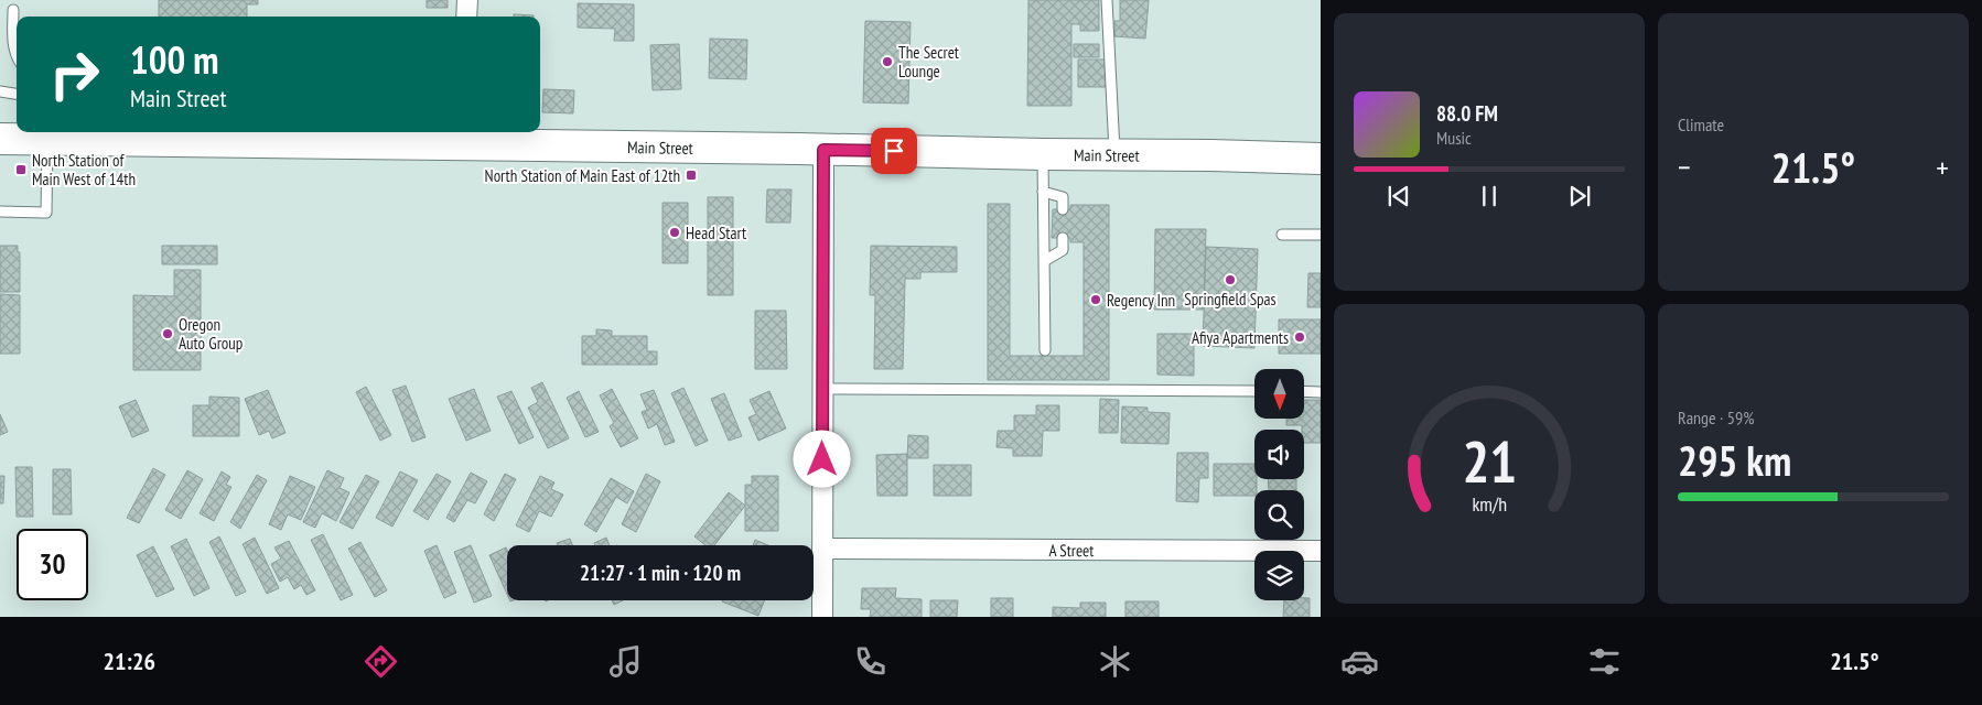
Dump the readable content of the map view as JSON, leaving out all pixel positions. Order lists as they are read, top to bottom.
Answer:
{
  "streets": {
    "main road": ["Main Street"],
    "street": ["A Street"]
  },
  "places": {
    "other": [
      "The Secret Lounge",
      "Head Start",
      "Springfield Spas",
      "Regency Inn",
      "Oregon Auto Group",
      "Afiya Apartments"
    ],
    "transit": ["North Station of Main West of 14th", "North Station of Main East of 12th"]
  },
  "north": "bottom",
  "page": {
    "tile": [
      "Climate",
      ["Range · 59%", "295 km"]
    ],
    "turn": ["100 m", "Main Street"],
    "song": ["88.0 FM", "Music"],
    "heat": ["−", "21.5°", "+"],
    "limit": "30",
    "trip": "21:27 · 1 min · 120 m",
    "tabs": ["21:26", "21.5°"],
    "gauge": ["21", "km/h"]
  }
}
